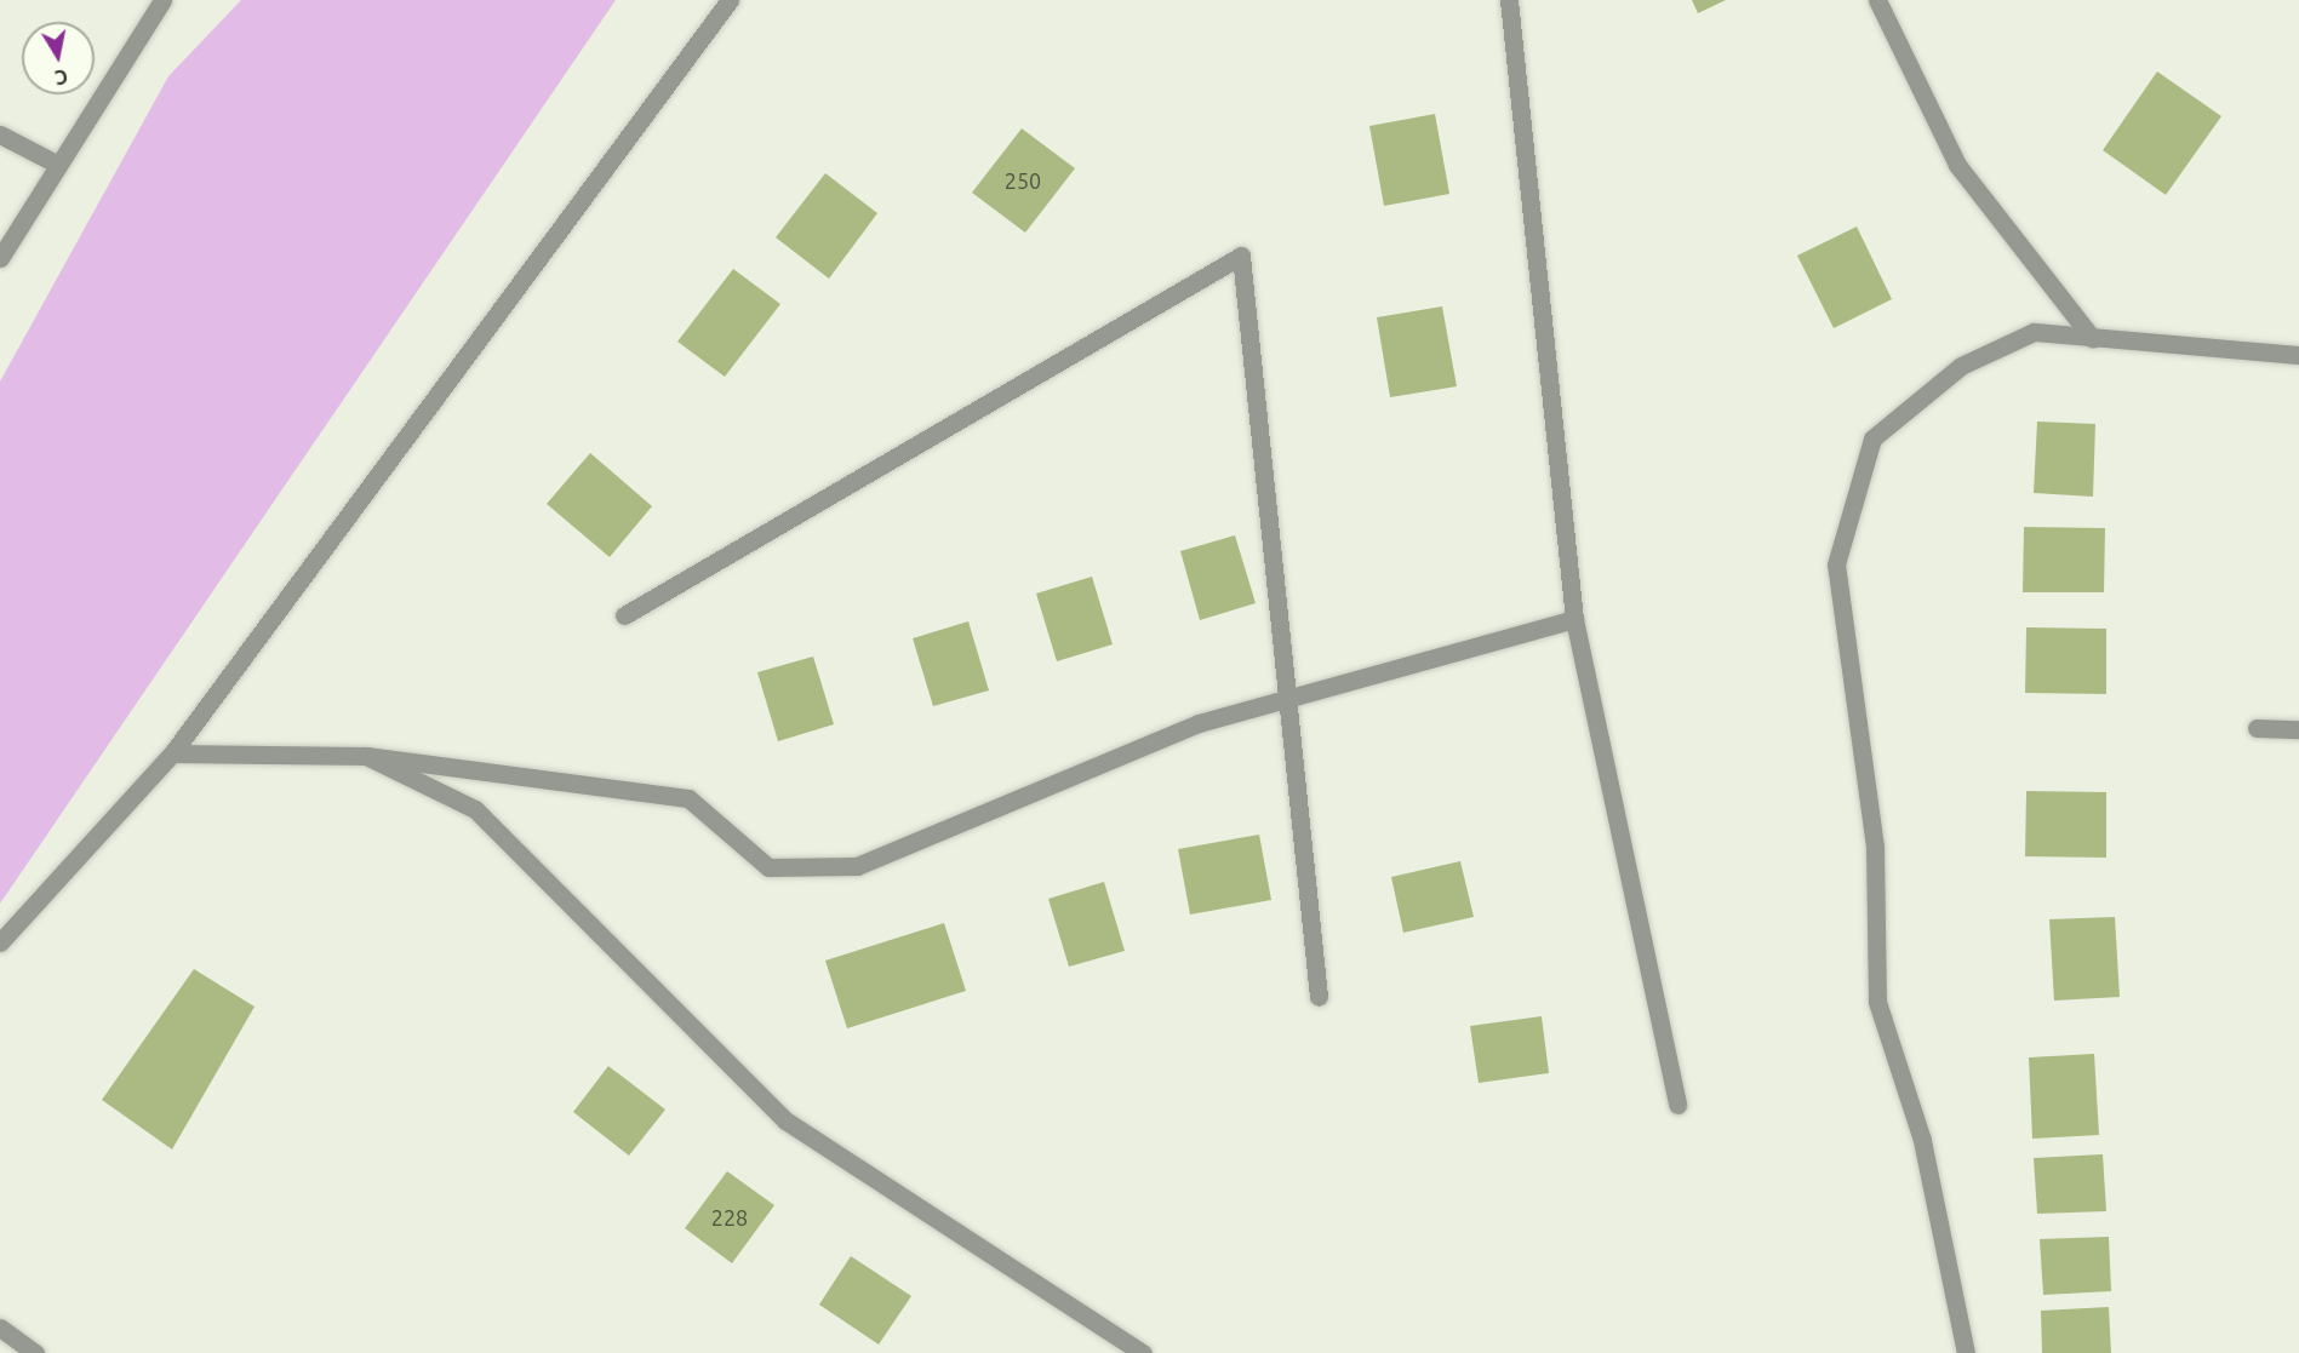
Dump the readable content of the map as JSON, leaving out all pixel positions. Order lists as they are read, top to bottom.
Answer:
{
  "house_numbers": ["250", "228"],
  "north": "bottom"
}
